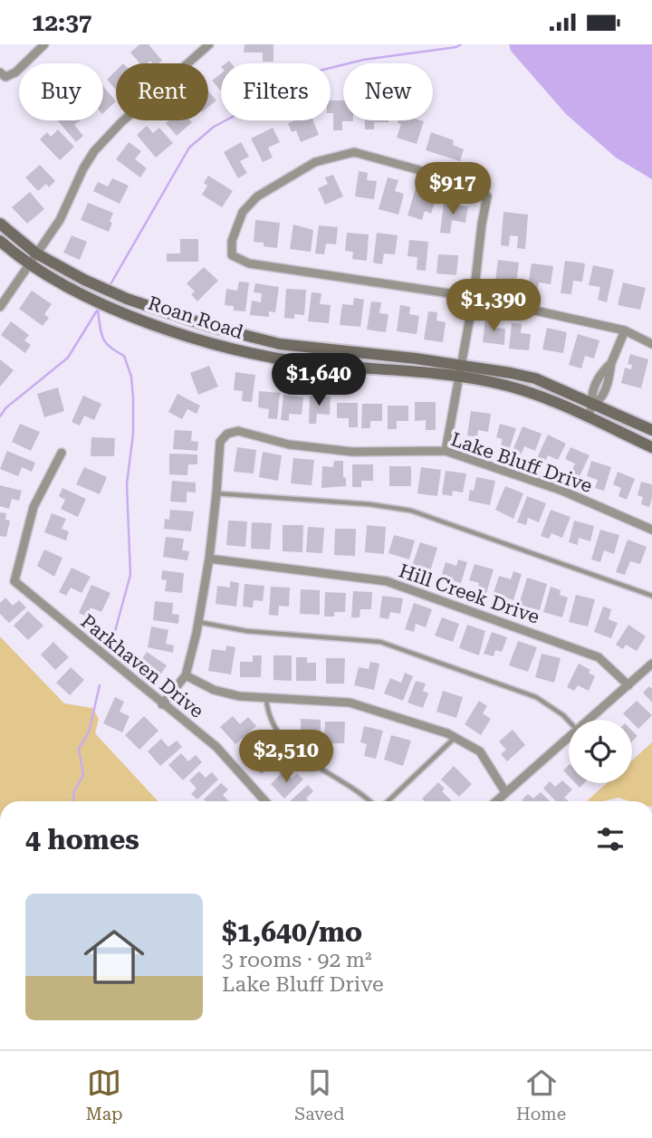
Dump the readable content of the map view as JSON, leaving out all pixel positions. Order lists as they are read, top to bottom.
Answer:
{
  "streets": {
    "street": [
      "Roan Road",
      "Lake Bluff Drive",
      "Hill Creek Drive",
      "Parkhaven Drive"
    ]
  },
  "page": {
    "status": "12:37",
    "chip": [
      "Buy",
      "Rent",
      "Filters",
      "New"
    ],
    "price": [
      "$917",
      "$1,390",
      "$1,640",
      "$2,510"
    ],
    "heading": "4 homes",
    "list": [
      {
        "name": "$1,640/mo",
        "note": "3 rooms · 92 m² · Lake Bluff Drive"
      }
    ],
    "tabs": ["Map", "Saved", "Home"]
  }
}
